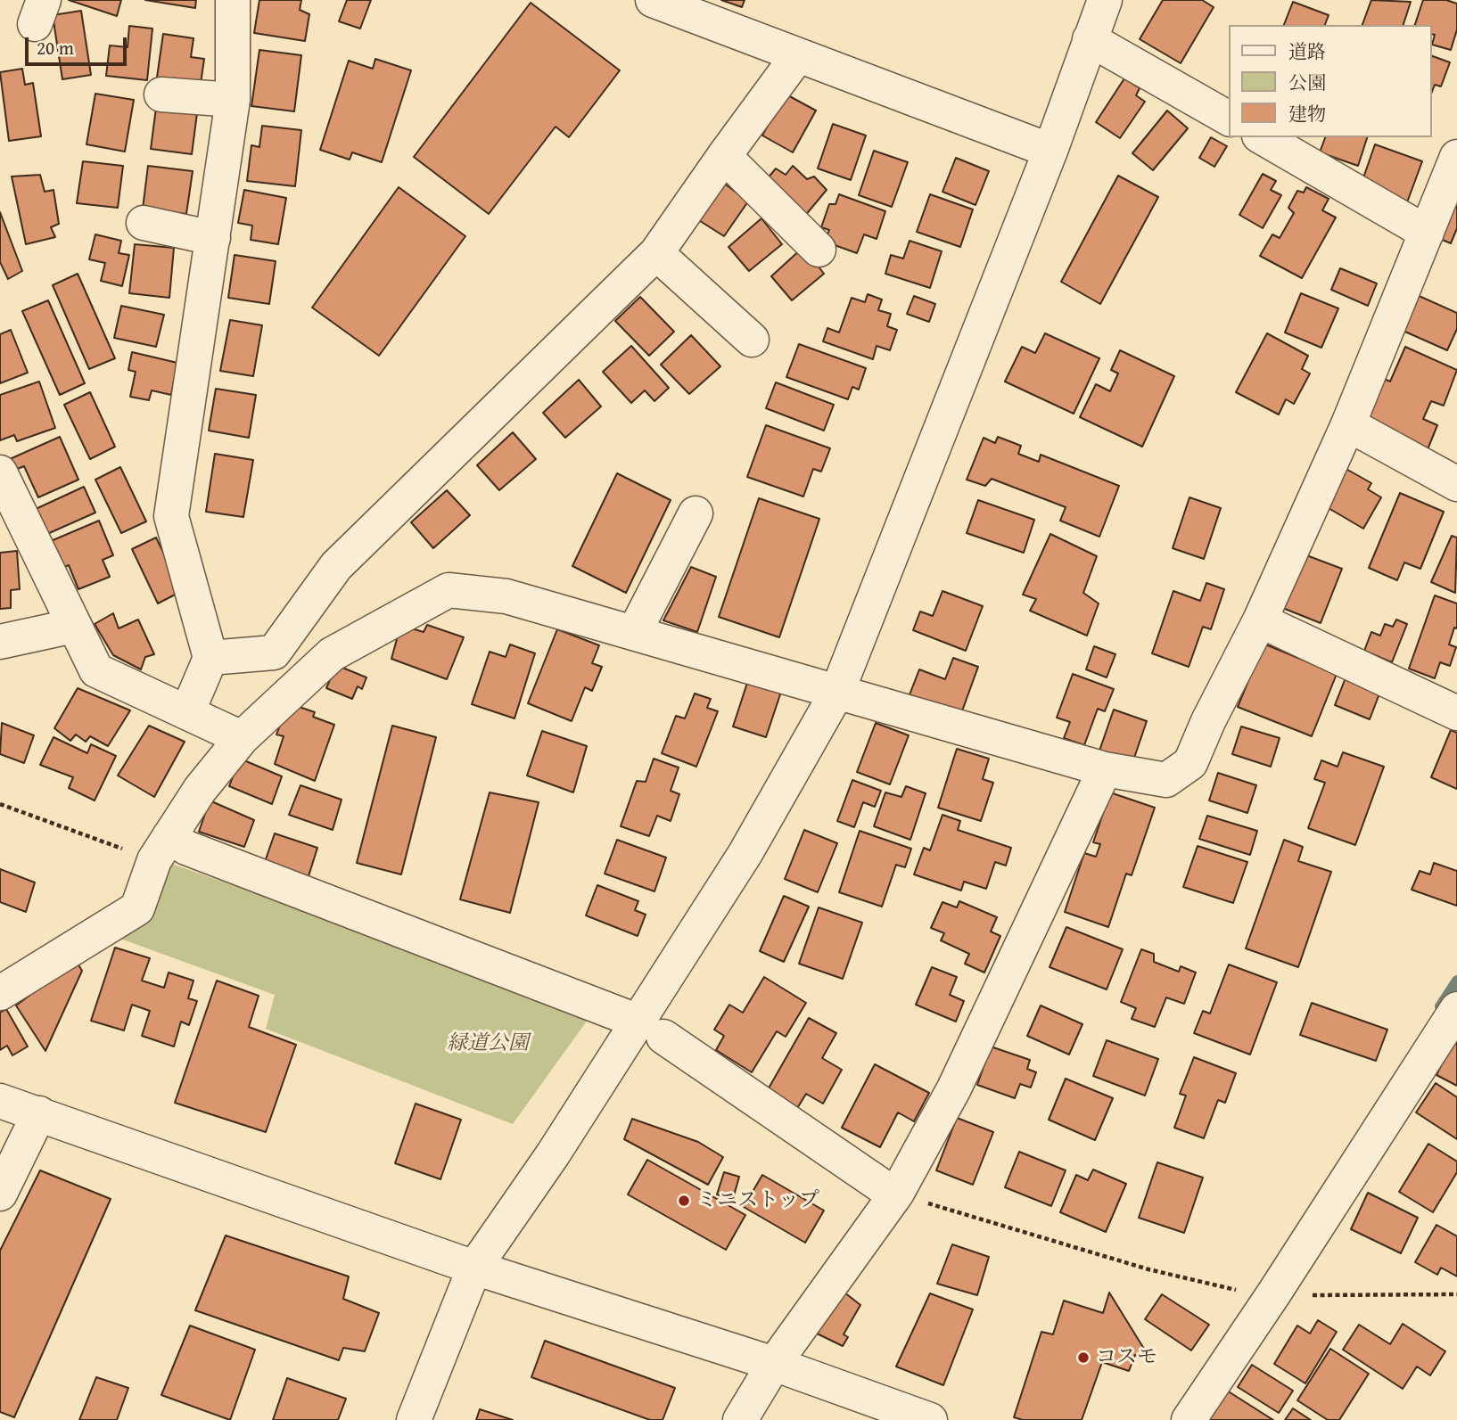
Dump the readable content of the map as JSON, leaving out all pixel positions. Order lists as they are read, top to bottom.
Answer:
{
  "parks": ["緑道公園"],
  "places": ["ミニストップ", "コスモ"],
  "legend": ["道路", "公園", "建物"],
  "scale_bar": "20 m"
}
